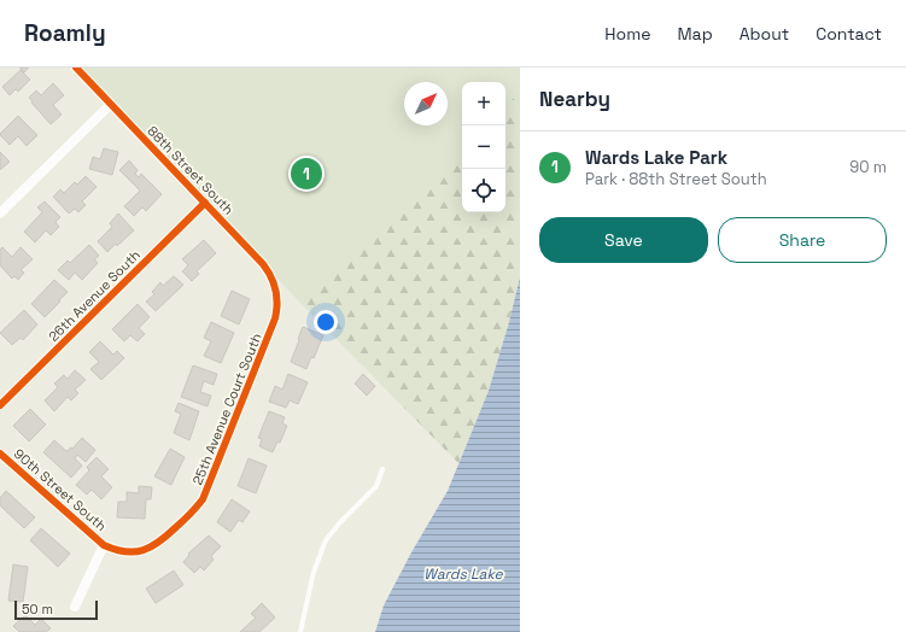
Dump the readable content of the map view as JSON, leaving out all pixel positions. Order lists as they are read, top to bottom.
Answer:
{
  "streets": {
    "street": [
      "88th Street South",
      "26th Avenue South",
      "25th Avenue Court South",
      "90th Street South"
    ]
  },
  "crossings": [
    ["88th Street South", "26th Avenue South"],
    ["88th Street South", "25th Avenue Court South"],
    ["25th Avenue Court South", "90th Street South"]
  ],
  "water": ["Wards Lake"],
  "scale_bar": "50 m",
  "north": "top right",
  "page": {
    "header": "Roamly",
    "nav": [
      "Home",
      "Map",
      "About",
      "Contact"
    ],
    "heading": "Nearby",
    "map_buttons": ["+", "−"],
    "list": [
      {
        "mark": "1",
        "name": "Wards Lake Park",
        "note": "Park · 88th Street South",
        "value": "90 m"
      }
    ],
    "pins": "1",
    "buttons": ["Save", "Share"],
    "scale": "50 m"
  }
}
